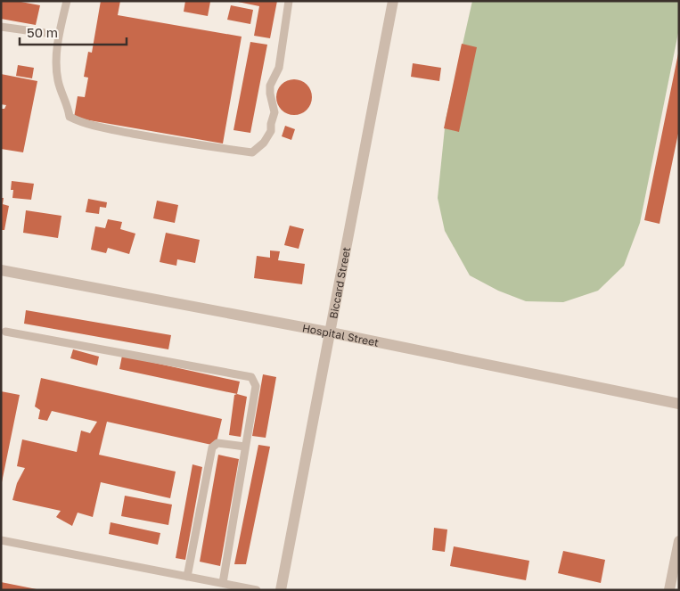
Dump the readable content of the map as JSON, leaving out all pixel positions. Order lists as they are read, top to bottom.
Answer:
{
  "streets": {
    "street": ["Biccard Street", "Hospital Street"]
  },
  "crossings": [
    ["Biccard Street", "Hospital Street"]
  ],
  "scale_bar": "50 m"
}
